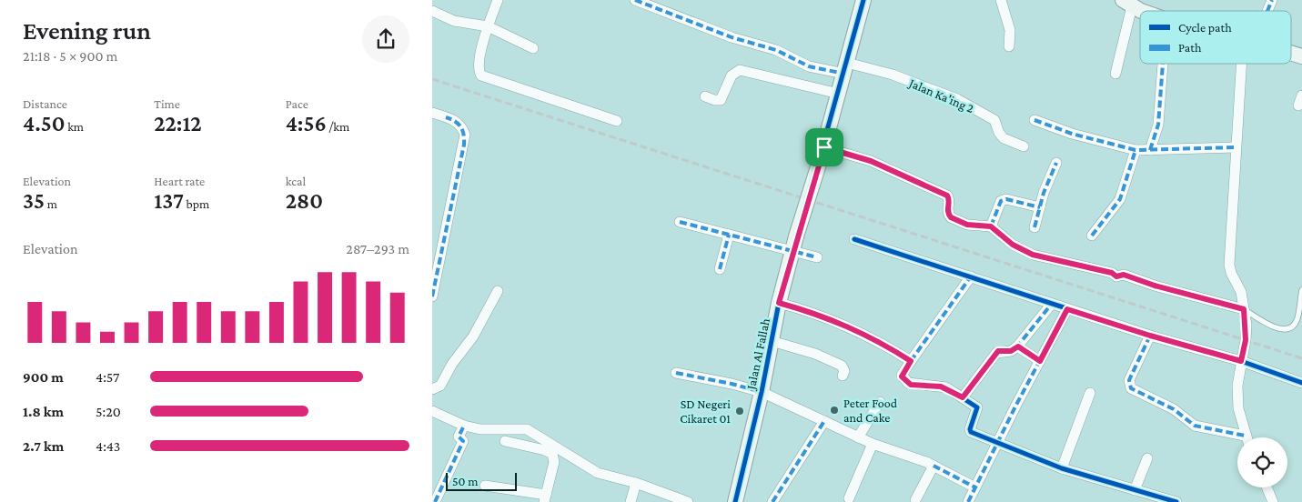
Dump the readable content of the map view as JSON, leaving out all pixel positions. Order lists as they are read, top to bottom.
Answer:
{
  "streets": {
    "street": ["Jalan Ka'ing 2", "Jalan Al Fallah"]
  },
  "crossings": [
    ["Jalan Ka'ing 2", "Jalan Al Fallah"]
  ],
  "places": ["Peter Food and Cake", "SD Negeri Cikaret 01"],
  "legend": ["Cycle path", "Path"],
  "scale_bar": "50 m",
  "page": {
    "heading": ["Evening run", "21:18 · 5 × 900 m"],
    "stats": [
      ["Distance", "4.50 km"],
      ["Time", "22:12"],
      ["Pace", "4:56 /km"],
      ["Elevation", "35 m"],
      ["Heart rate", "137 bpm"],
      ["kcal", "280"]
    ],
    "chart": ["Elevation", "287–293 m"],
    "list": [
      {
        "name": "900 m",
        "note": "4:57"
      },
      {
        "name": "1.8 km",
        "note": "5:20"
      },
      {
        "name": "2.7 km",
        "note": "4:43"
      }
    ],
    "scale": "50 m"
  }
}
